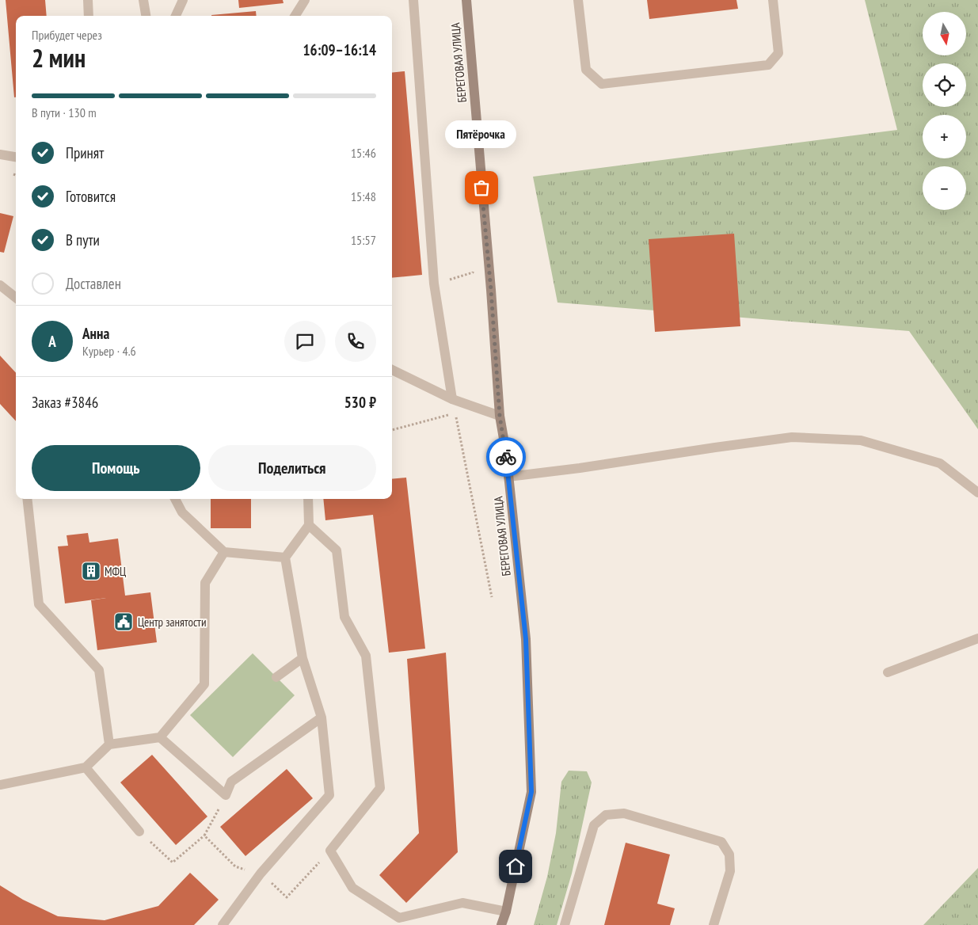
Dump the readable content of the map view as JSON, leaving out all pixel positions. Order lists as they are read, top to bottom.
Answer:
{
  "streets": {
    "main road": ["БЕРЕГОВАЯ УЛИЦА"]
  },
  "places": {
    "other": ["Пятёрочка"],
    "building": ["МФЦ"],
    "public building": ["Центр занятости"]
  },
  "north": "bottom",
  "page": {
    "map_buttons": ["+", "−"],
    "heading": ["2 мин", "Прибудет через", "16:09–16:14"],
    "panel": [
      "Анна",
      "Курьер · 4.6",
      "Заказ #3846",
      "530 ₽"
    ],
    "bar": "В пути · 130 m",
    "bubble": "Пятёрочка",
    "list": [
      ["Принят", "15:46"],
      ["Готовится", "15:48"],
      ["В пути", "15:57"],
      "Доставлен"
    ],
    "round": "А",
    "buttons": ["Помощь", "Поделиться"]
  }
}
